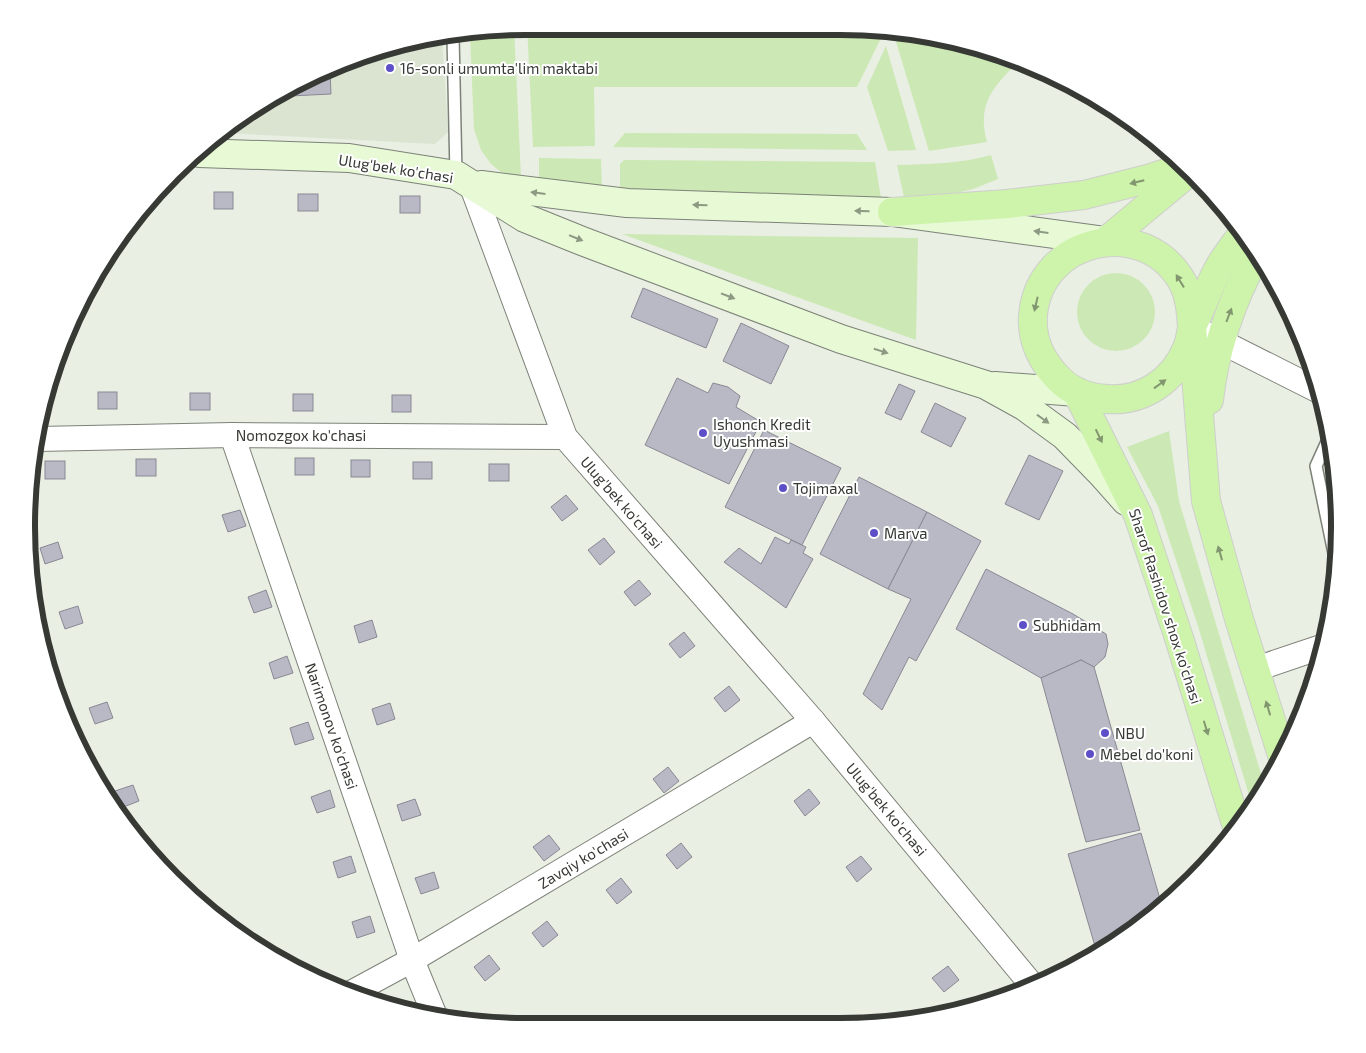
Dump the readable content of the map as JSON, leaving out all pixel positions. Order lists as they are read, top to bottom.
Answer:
{
  "streets": {
    "main road": ["Ulug'bek ko'chasi", "Sharof Rashidov shox ko'chasi"],
    "street": ["Nomozgox ko'chasi", "Narimonov ko'chasi", "Zavqiy ko'chasi"]
  },
  "crossings": [
    ["Ulug'bek ko'chasi", "Nomozgox ko'chasi"],
    ["Ulug'bek ko'chasi", "Zavqiy ko'chasi"],
    ["Nomozgox ko'chasi", "Narimonov ko'chasi"],
    ["Narimonov ko'chasi", "Zavqiy ko'chasi"]
  ],
  "places": [
    "16-sonli umumta'lim maktabi",
    "Ishonch Kredit Uyushmasi",
    "Tojimaxal",
    "Marva",
    "Subhidam",
    "NBU",
    "Mebel do'koni"
  ]
}
